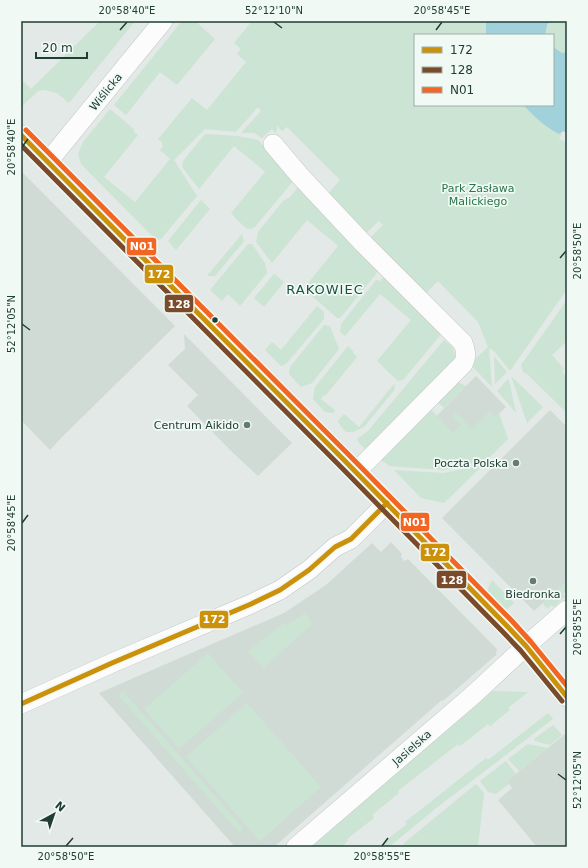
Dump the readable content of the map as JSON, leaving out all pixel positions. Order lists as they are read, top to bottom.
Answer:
{
  "streets": {
    "street": ["Wiślicka", "Jasielska"]
  },
  "districts": ["RAKOWIEC"],
  "parks": ["Park Zasława Malickiego"],
  "places": ["Centrum Aikido", "Poczta Polska", "Biedronka"],
  "lines": ["transit line N01", "transit line 172", "transit line 128"],
  "legend": ["172", "128", "N01"],
  "scale_bar": "20 m",
  "north": "top right",
  "coordinates": [
    "20°58'40\"E",
    "52°12'10\"N",
    "20°58'45\"E",
    "20°58'50\"E",
    "52°12'05\"N",
    "20°58'55\"E"
  ]
}
